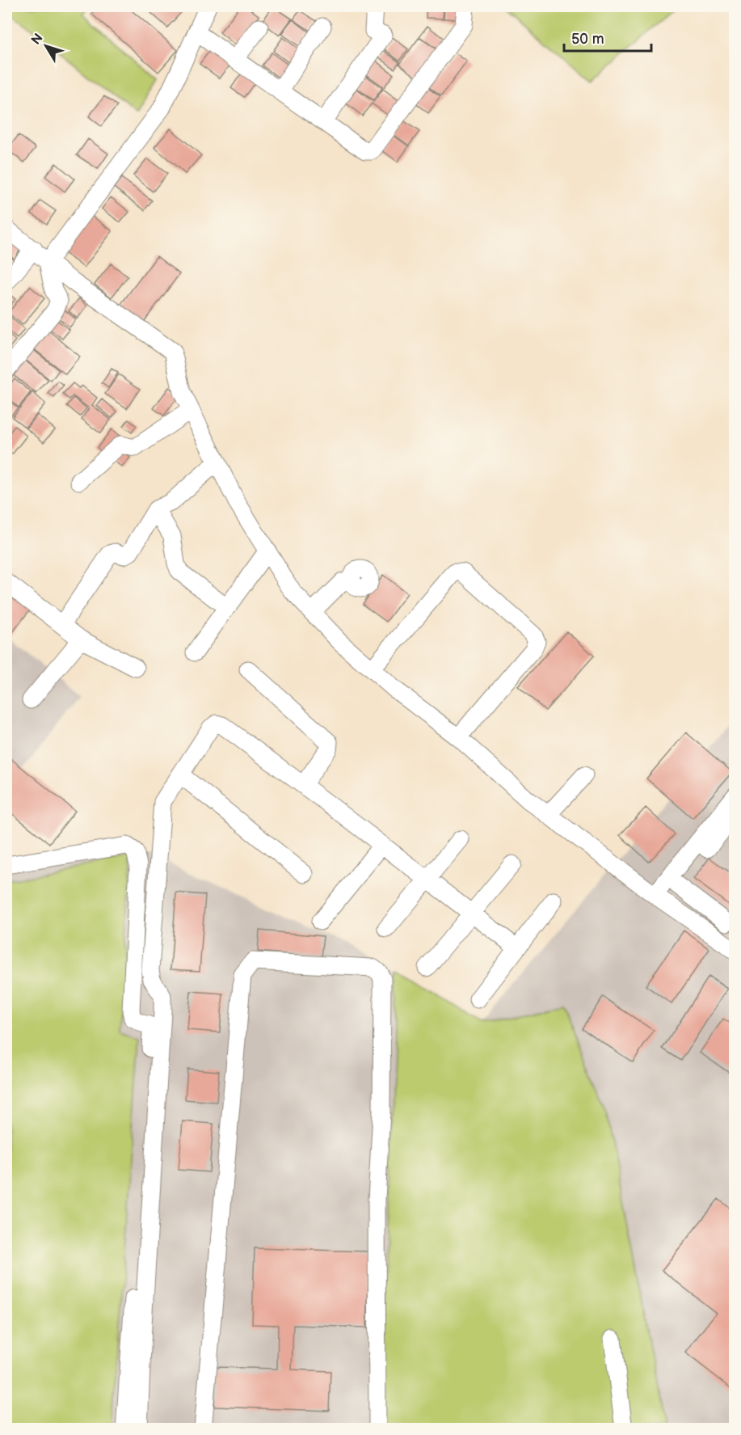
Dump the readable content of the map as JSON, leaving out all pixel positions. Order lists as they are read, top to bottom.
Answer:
{
  "scale_bar": "50 m",
  "north": "top left"
}
